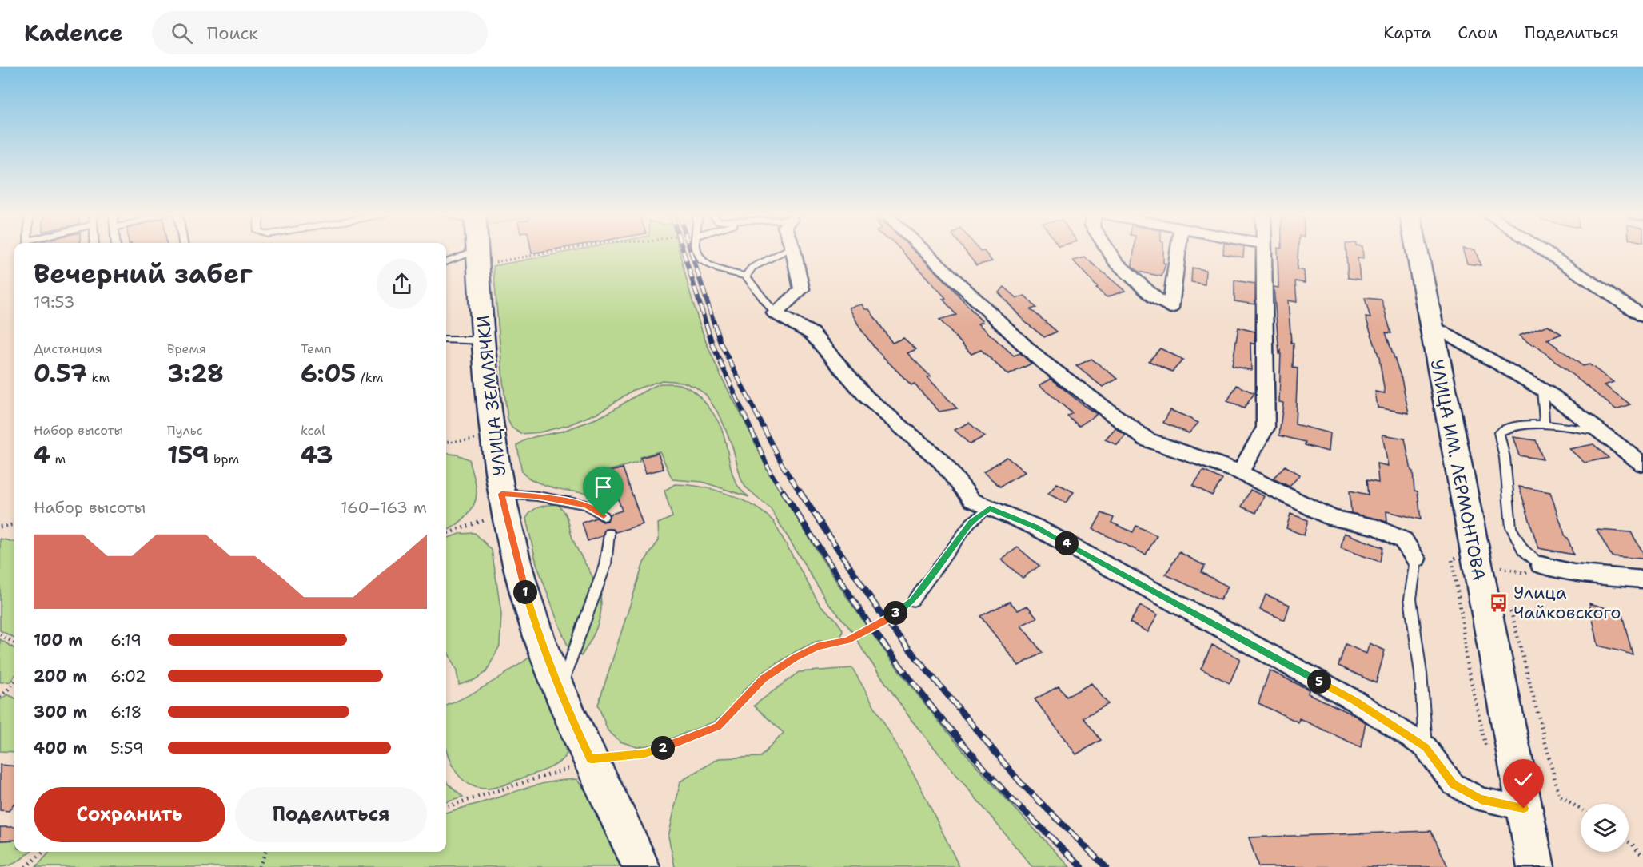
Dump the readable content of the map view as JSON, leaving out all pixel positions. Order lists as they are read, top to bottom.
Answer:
{
  "streets": {
    "main road": ["УЛИЦА ЗЕМЛЯЧКИ", "УЛИЦА ИМ. ЛЕРМОНТОВА"]
  },
  "places": {
    "bus stop": ["Улица Чайковского"]
  },
  "page": {
    "header": "Kadence",
    "search": "Поиск",
    "nav": ["Карта", "Слои", "Поделиться"],
    "heading": ["Вечерний забег", "19:53"],
    "stats": [
      ["Дистанция", "0.57 km"],
      ["Время", "3:28"],
      ["Темп", "6:05 /km"],
      ["Набор высоты", "4 m"],
      ["Пульс", "159 bpm"],
      ["kcal", "43"]
    ],
    "chart": ["Набор высоты", "160–163 m"],
    "pins": [
      "4",
      "1",
      "3",
      "5",
      "2"
    ],
    "list": [
      {
        "name": "100 m",
        "note": "6:19"
      },
      {
        "name": "200 m",
        "note": "6:02"
      },
      {
        "name": "300 m",
        "note": "6:18"
      },
      {
        "name": "400 m",
        "note": "5:59"
      }
    ],
    "buttons": ["Сохранить", "Поделиться"]
  }
}
